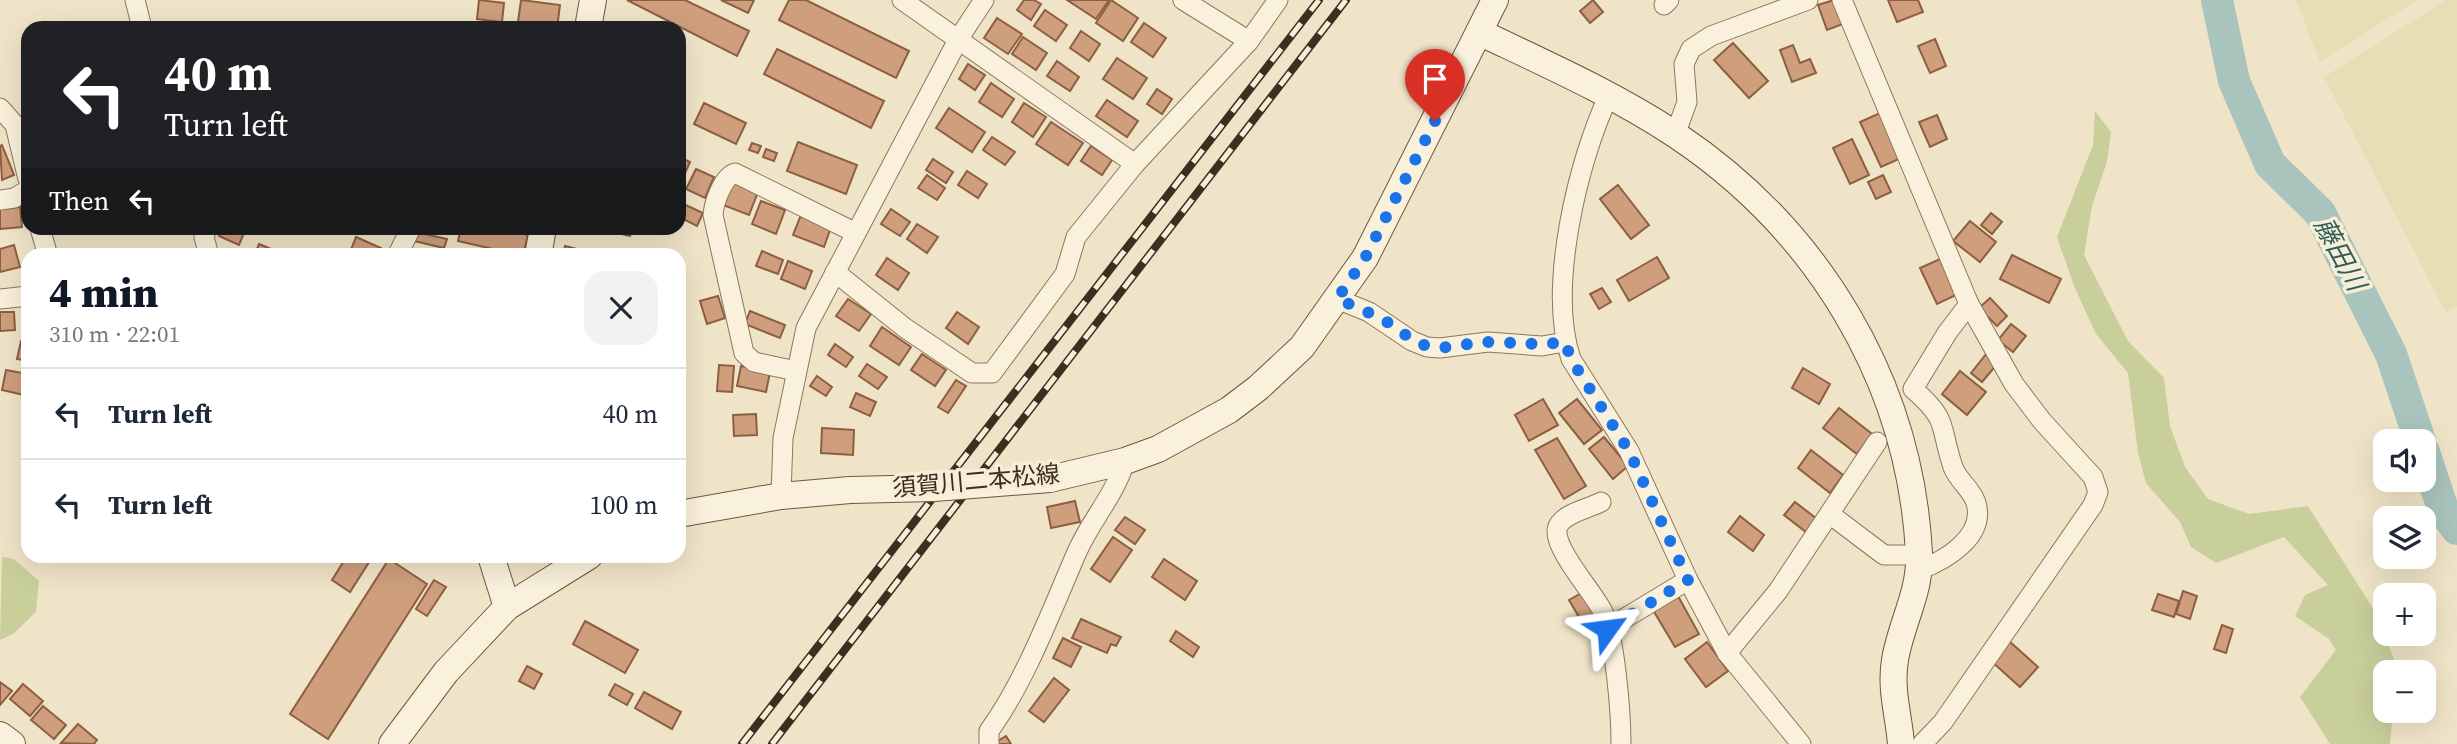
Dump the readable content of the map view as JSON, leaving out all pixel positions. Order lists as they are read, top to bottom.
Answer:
{
  "streets": {
    "main road": ["須賀川二本松線"]
  },
  "water": ["藤田川"],
  "page": {
    "turn": ["40 m", "Turn left"],
    "then": "Then",
    "heading": ["4 min", "310 m · 22:01"],
    "list": [
      {
        "name": "Turn left",
        "value": "40 m"
      },
      {
        "name": "Turn left",
        "value": "100 m"
      }
    ],
    "map_buttons": ["+", "−"]
  }
}
